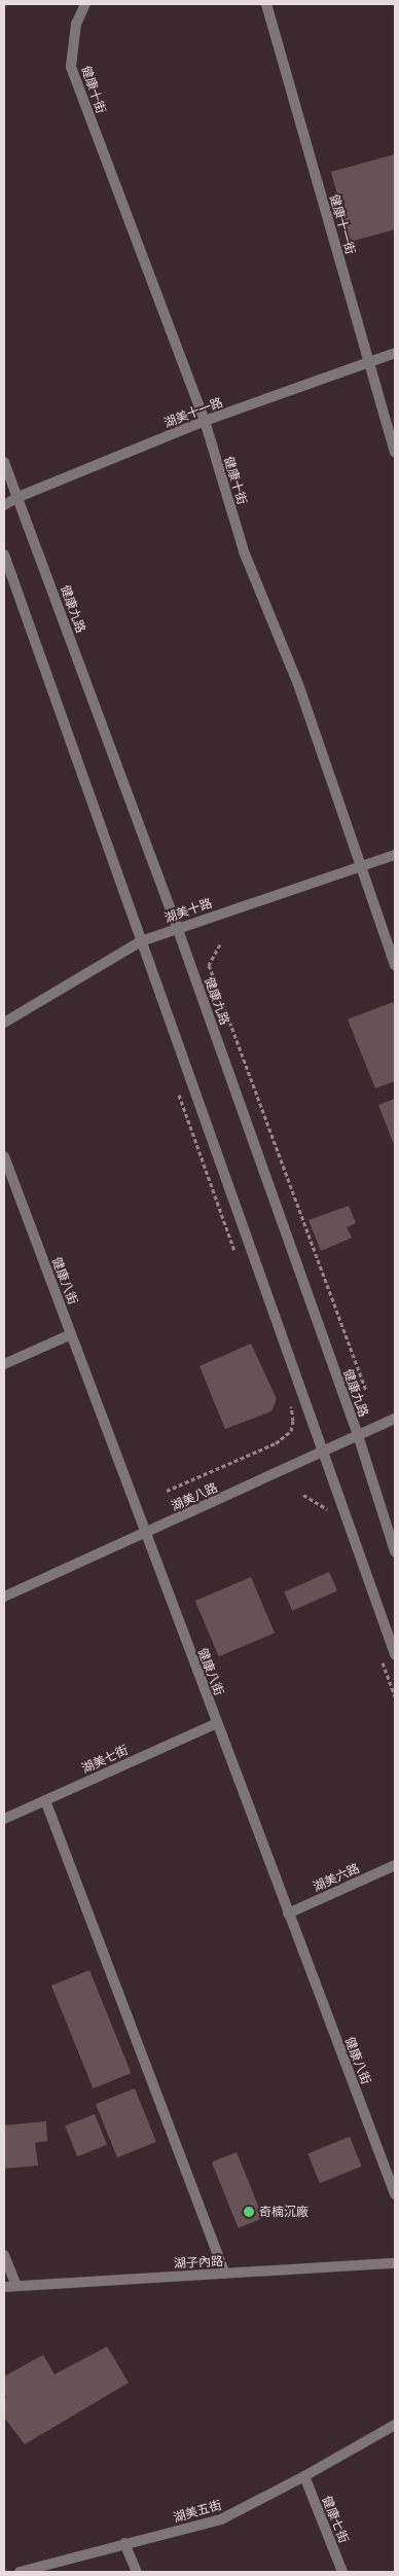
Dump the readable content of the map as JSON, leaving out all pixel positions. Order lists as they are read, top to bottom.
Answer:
{
  "streets": {
    "street": [
      "健康十街",
      "健康十一街",
      "湖美十一路",
      "健康九路",
      "湖美十路",
      "健康八街",
      "湖美八路",
      "湖美七街",
      "湖美六路",
      "湖子內路",
      "湖美五街",
      "健康七街"
    ]
  },
  "crossings": [
    ["健康十街", "湖美十一路"],
    ["健康十街", "湖美十路"],
    ["健康十一街", "湖美十一路"],
    ["湖美十一路", "健康九路"],
    ["健康九路", "湖美十路"],
    ["健康九路", "湖美八路"],
    ["健康八街", "湖美八路"],
    ["健康八街", "湖美七街"],
    ["健康八街", "湖美六路"],
    ["湖美五街", "健康七街"]
  ],
  "places": ["奇楠沉廠"]
}
